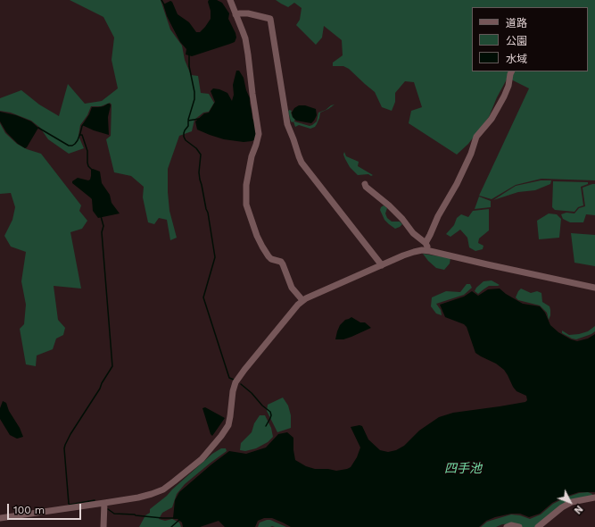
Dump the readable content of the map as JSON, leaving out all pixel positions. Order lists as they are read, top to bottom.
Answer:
{
  "water": ["四手池"],
  "legend": ["道路", "公園", "水域"],
  "scale_bar": "100 m",
  "north": "bottom right"
}
